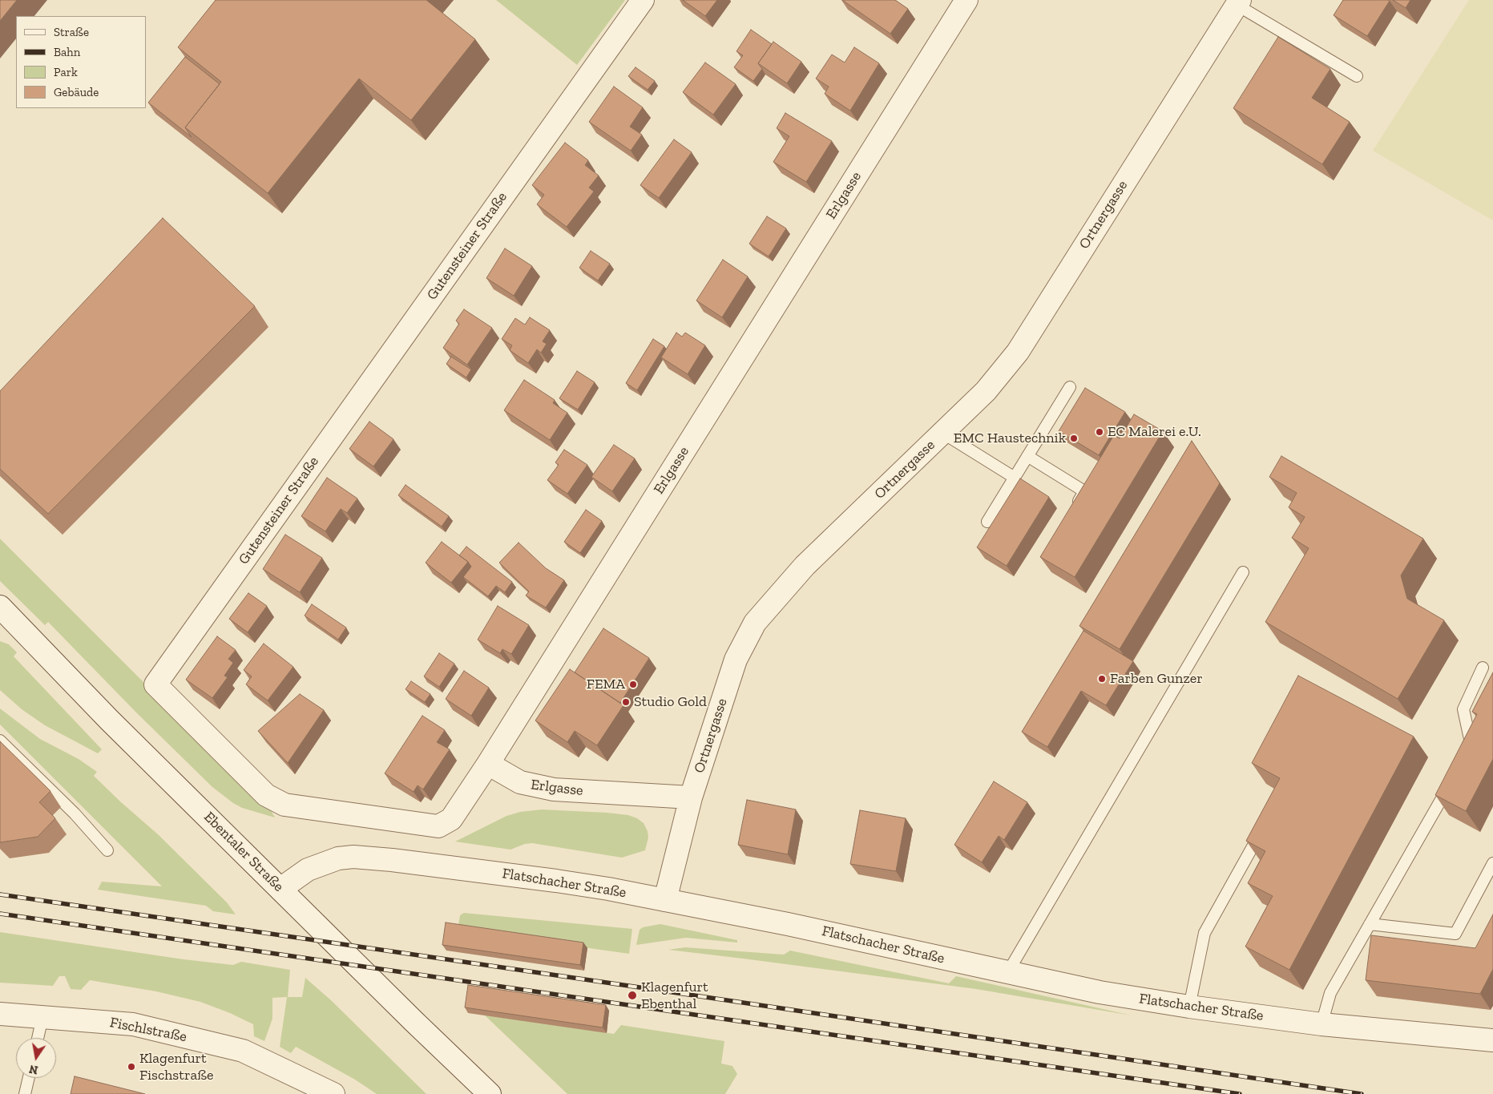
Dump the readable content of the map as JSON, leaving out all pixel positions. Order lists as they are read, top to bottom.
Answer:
{
  "streets": {
    "street": [
      "Erlgasse",
      "Ortnergasse",
      "Gutensteiner Straße",
      "Ebentaler Straße",
      "Flatschacher Straße",
      "Fischlstraße"
    ]
  },
  "crossings": [
    ["Erlgasse", "Ortnergasse"],
    ["Erlgasse", "Gutensteiner Straße"],
    ["Ortnergasse", "Flatschacher Straße"],
    ["Ebentaler Straße", "Flatschacher Straße"]
  ],
  "places": [
    "EC Malerei e.U.",
    "EMC Haustechnik",
    "Farben Gunzer",
    "FEMA",
    "Studio Gold",
    "Klagenfurt Ebenthal",
    "Klagenfurt Fischstraße"
  ],
  "legend": [
    "Straße",
    "Bahn",
    "Park",
    "Gebäude"
  ],
  "north": "bottom"
}
